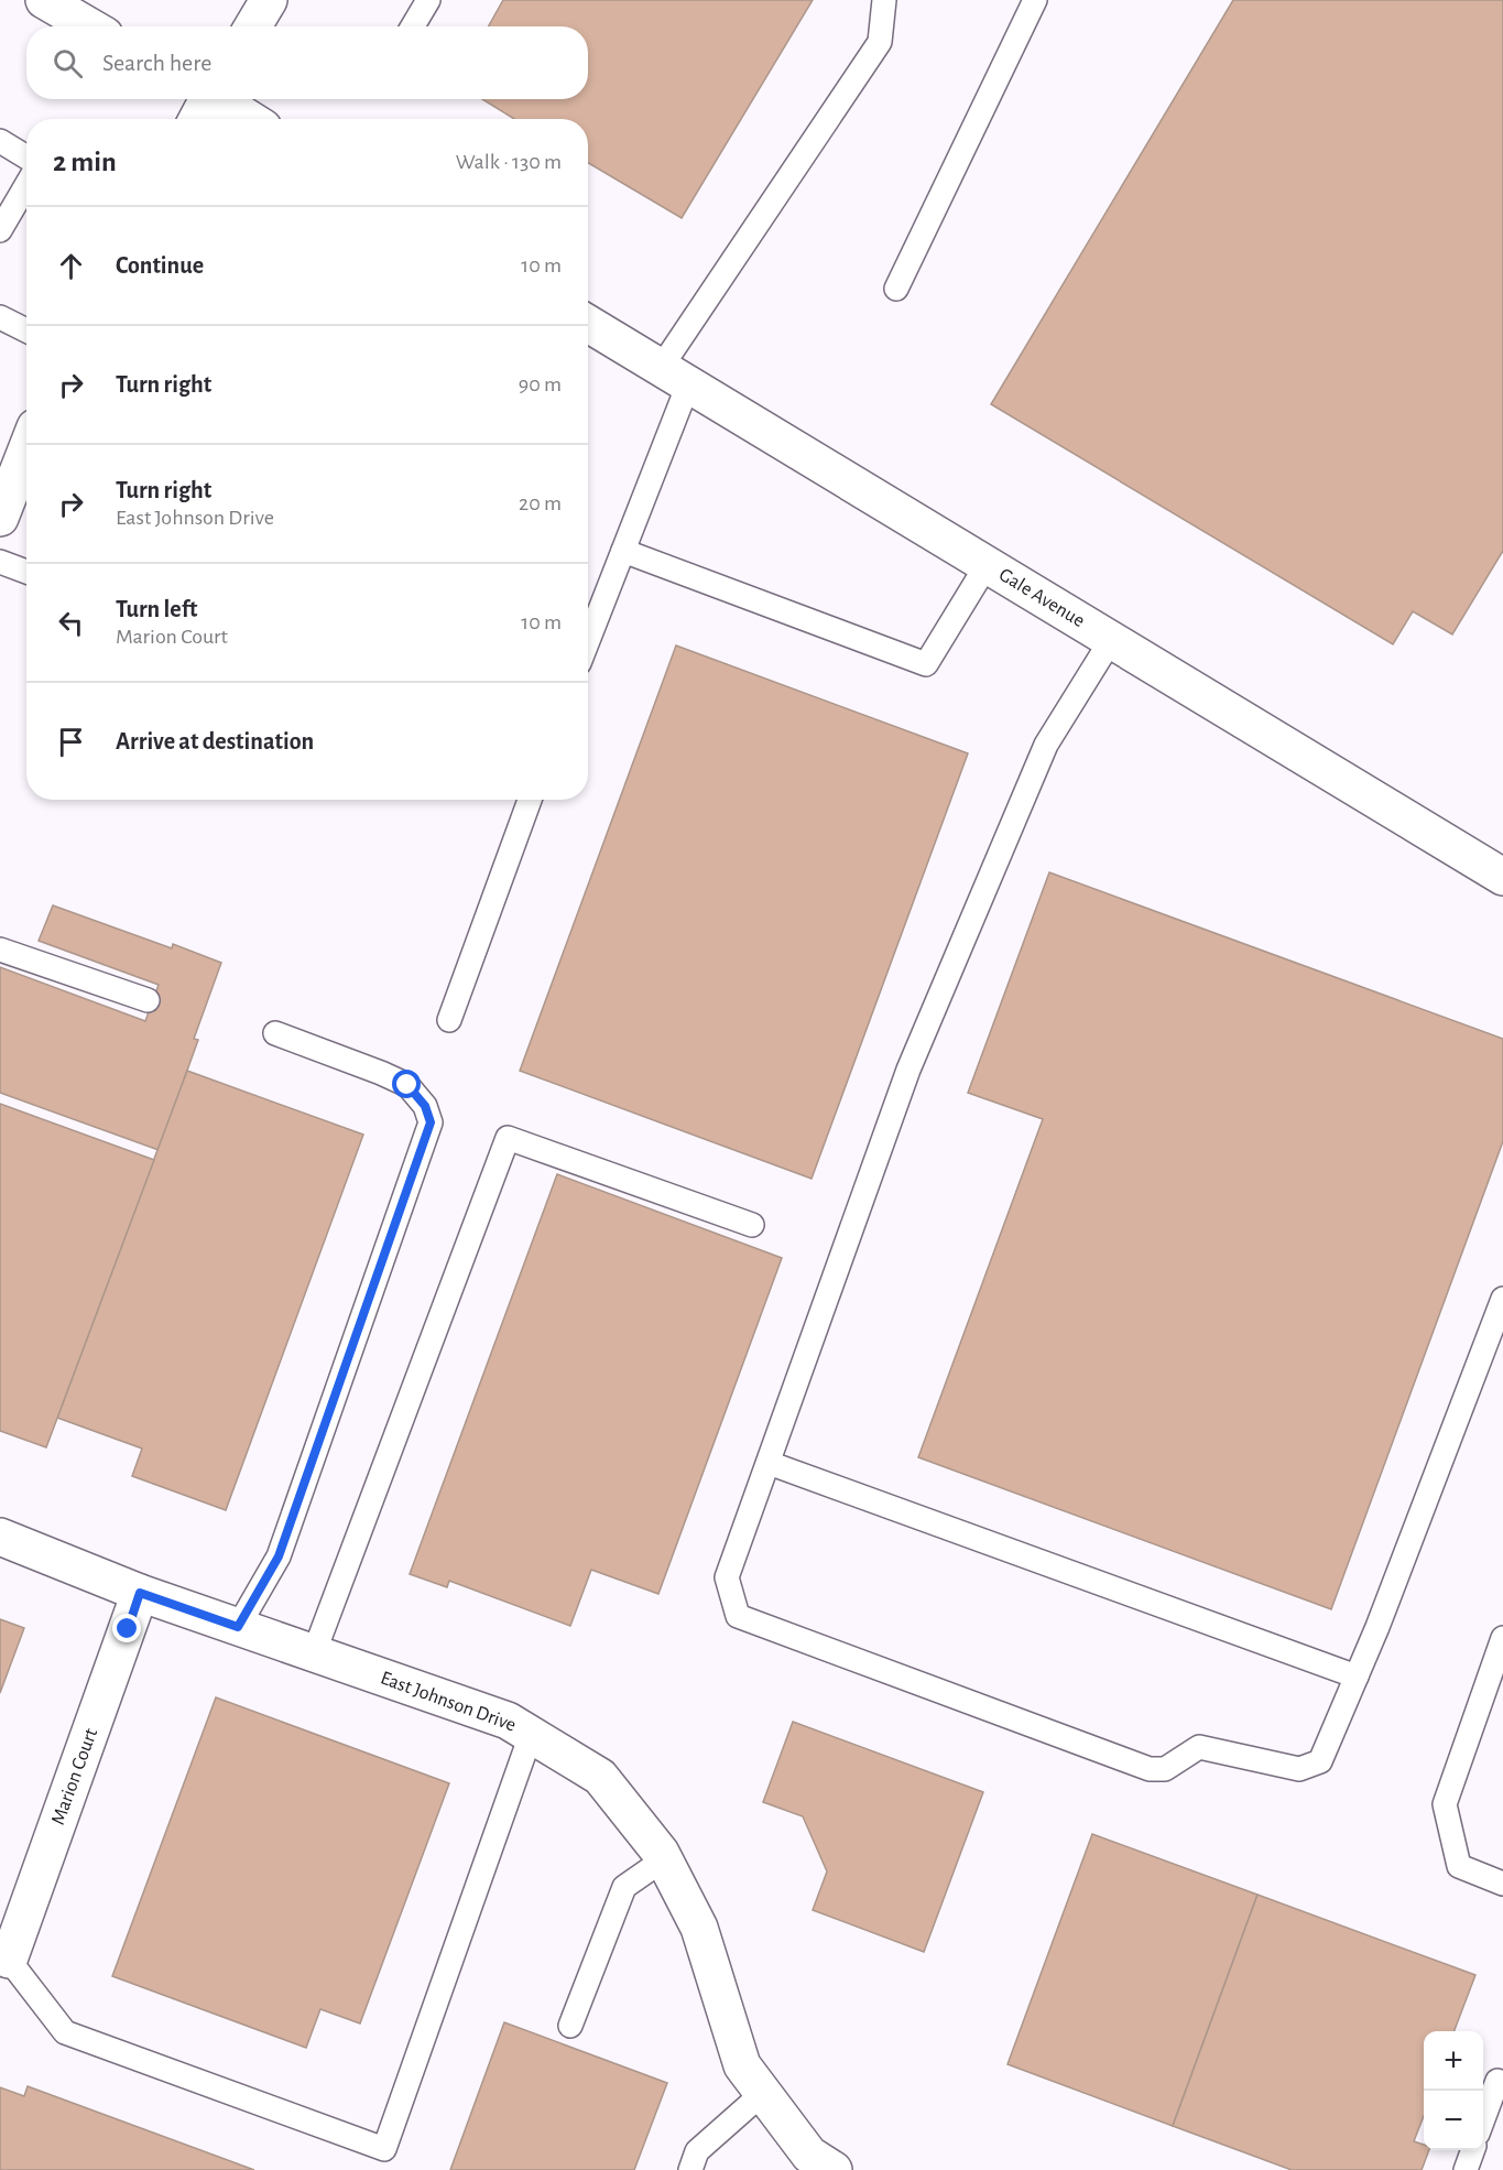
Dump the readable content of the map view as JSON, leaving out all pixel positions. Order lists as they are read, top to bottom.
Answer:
{
  "streets": {
    "street": ["Gale Avenue", "East Johnson Drive", "Marion Court"]
  },
  "crossings": [
    ["East Johnson Drive", "Marion Court"]
  ],
  "page": {
    "search": "Search here",
    "heading": ["2 min", "Walk · 130 m"],
    "list": [
      ["Continue", "10 m"],
      ["Turn right", "90 m"],
      ["Turn right", "East Johnson Drive", "20 m"],
      ["Turn left", "Marion Court", "10 m"],
      "Arrive at destination"
    ],
    "map_buttons": ["+", "−"]
  }
}
